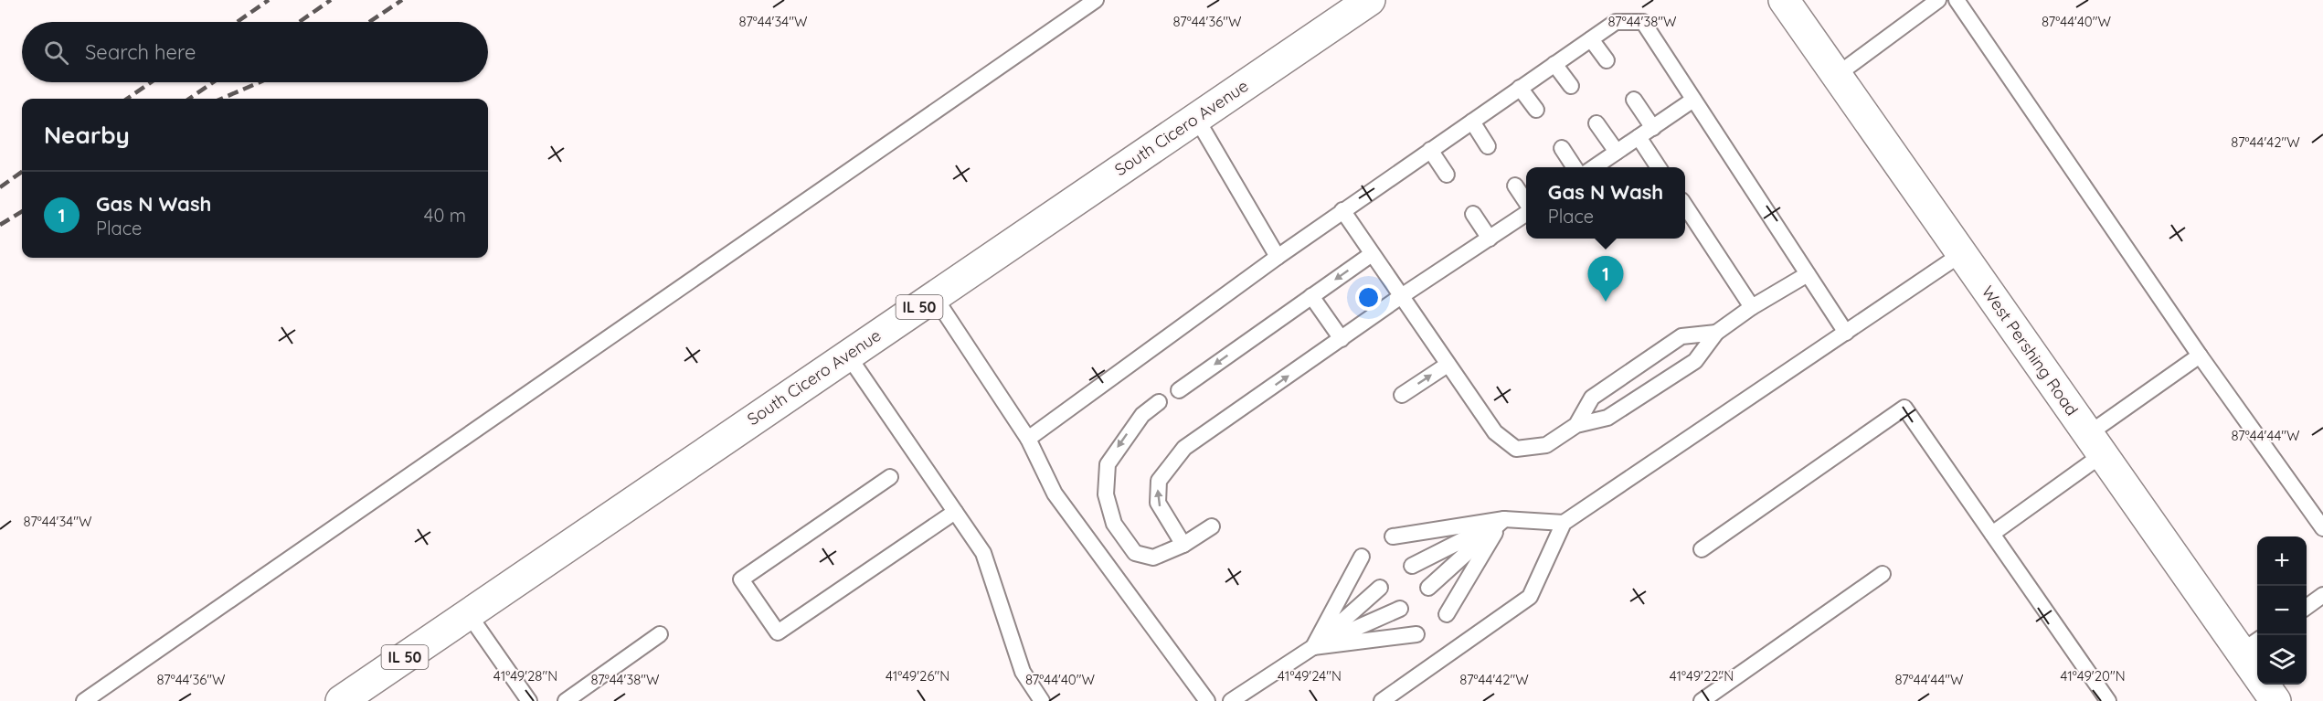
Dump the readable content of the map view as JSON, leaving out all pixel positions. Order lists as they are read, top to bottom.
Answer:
{
  "streets": {
    "main road": ["South Cicero Avenue", "IL 50", "West Pershing Road"]
  },
  "page": {
    "search": "Search here",
    "heading": "Nearby",
    "popup": ["Gas N Wash", "Place"],
    "list": [
      {
        "mark": "1",
        "name": "Gas N Wash",
        "note": "Place",
        "value": "40 m"
      }
    ],
    "pins": "1",
    "map_buttons": ["+", "−"]
  },
  "coordinates": [
    "87°44'34\"W",
    "87°44'36\"W",
    "87°44'38\"W",
    "87°44'40\"W",
    "87°44'42\"W",
    "87°44'44\"W",
    "41°49'28\"N",
    "41°49'26\"N",
    "41°49'24\"N",
    "41°49'22\"N",
    "41°49'20\"N"
  ]
}
